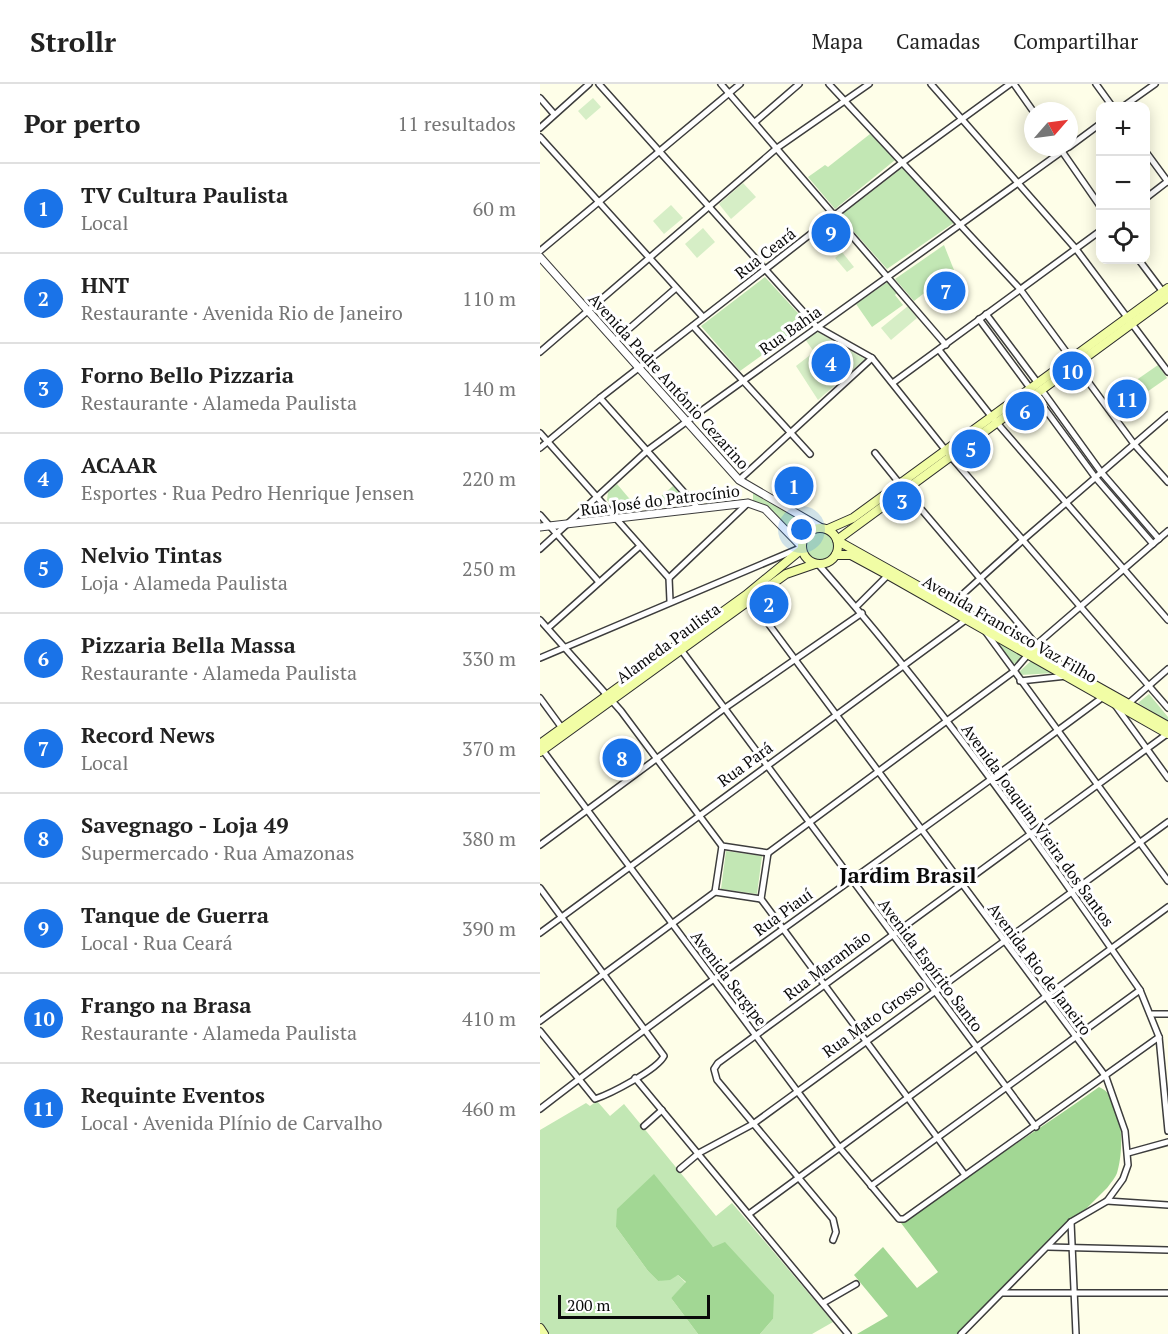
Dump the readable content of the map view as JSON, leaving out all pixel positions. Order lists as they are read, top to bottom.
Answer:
{
  "streets": {
    "main road": ["Avenida Francisco Vaz Filho", "Alameda Paulista"],
    "street": [
      "Rua Ceará",
      "Rua Bahia",
      "Avenida Padre Antônio Cezarino",
      "Rua José do Patrocínio",
      "Rua Pará",
      "Avenida Joaquim Vieira dos Santos",
      "Rua Piauí",
      "Rua Maranhão",
      "Avenida Espírito Santo",
      "Avenida Rio de Janeiro",
      "Avenida Sergipe",
      "Rua Mato Grosso"
    ]
  },
  "crossings": [
    ["Rua Ceará", "Avenida Padre Antônio Cezarino"],
    ["Rua Bahia", "Avenida Padre Antônio Cezarino"],
    ["Rua Bahia", "Rua José do Patrocínio"],
    ["Avenida Padre Antônio Cezarino", "Rua José do Patrocínio"],
    ["Avenida Padre Antônio Cezarino", "Avenida Francisco Vaz Filho"],
    ["Avenida Padre Antônio Cezarino", "Alameda Paulista"],
    ["Avenida Padre Antônio Cezarino", "Avenida Joaquim Vieira dos Santos"],
    ["Rua José do Patrocínio", "Avenida Francisco Vaz Filho"],
    ["Rua José do Patrocínio", "Alameda Paulista"],
    ["Rua José do Patrocínio", "Avenida Joaquim Vieira dos Santos"],
    ["Avenida Francisco Vaz Filho", "Alameda Paulista"],
    ["Avenida Francisco Vaz Filho", "Rua Pará"],
    ["Avenida Francisco Vaz Filho", "Avenida Joaquim Vieira dos Santos"],
    ["Avenida Francisco Vaz Filho", "Rua Piauí"],
    ["Avenida Francisco Vaz Filho", "Rua Maranhão"],
    ["Alameda Paulista", "Avenida Joaquim Vieira dos Santos"],
    ["Alameda Paulista", "Avenida Espírito Santo"],
    ["Alameda Paulista", "Avenida Rio de Janeiro"],
    ["Alameda Paulista", "Avenida Sergipe"],
    ["Rua Pará", "Avenida Joaquim Vieira dos Santos"],
    ["Rua Pará", "Avenida Espírito Santo"],
    ["Rua Pará", "Avenida Rio de Janeiro"],
    ["Rua Pará", "Avenida Sergipe"],
    ["Avenida Joaquim Vieira dos Santos", "Rua Piauí"],
    ["Avenida Joaquim Vieira dos Santos", "Rua Maranhão"],
    ["Avenida Joaquim Vieira dos Santos", "Rua Mato Grosso"],
    ["Rua Piauí", "Avenida Espírito Santo"],
    ["Rua Piauí", "Avenida Rio de Janeiro"],
    ["Rua Piauí", "Avenida Sergipe"],
    ["Rua Maranhão", "Avenida Espírito Santo"],
    ["Rua Maranhão", "Avenida Rio de Janeiro"],
    ["Rua Maranhão", "Avenida Sergipe"],
    ["Rua Maranhão", "Rua Mato Grosso"],
    ["Avenida Espírito Santo", "Rua Mato Grosso"],
    ["Avenida Rio de Janeiro", "Rua Mato Grosso"],
    ["Avenida Sergipe", "Rua Mato Grosso"]
  ],
  "districts": ["Jardim Brasil"],
  "scale_bar": "200 m",
  "north": "top right",
  "page": {
    "header": "Strollr",
    "nav": ["Mapa", "Camadas", "Compartilhar"],
    "heading": ["Por perto", "11 resultados"],
    "map_buttons": ["+", "−"],
    "list": [
      {
        "mark": "1",
        "name": "TV Cultura Paulista",
        "note": "Local",
        "value": "60 m"
      },
      {
        "mark": "2",
        "name": "HNT",
        "note": "Restaurante · Avenida Rio de Janeiro",
        "value": "110 m"
      },
      {
        "mark": "3",
        "name": "Forno Bello Pizzaria",
        "note": "Restaurante · Alameda Paulista",
        "value": "140 m"
      },
      {
        "mark": "4",
        "name": "ACAAR",
        "note": "Esportes · Rua Pedro Henrique Jensen",
        "value": "220 m"
      },
      {
        "mark": "5",
        "name": "Nelvio Tintas",
        "note": "Loja · Alameda Paulista",
        "value": "250 m"
      },
      {
        "mark": "6",
        "name": "Pizzaria Bella Massa",
        "note": "Restaurante · Alameda Paulista",
        "value": "330 m"
      },
      {
        "mark": "7",
        "name": "Record News",
        "note": "Local",
        "value": "370 m"
      },
      {
        "mark": "8",
        "name": "Savegnago - Loja 49",
        "note": "Supermercado · Rua Amazonas",
        "value": "380 m"
      },
      {
        "mark": "9",
        "name": "Tanque de Guerra",
        "note": "Local · Rua Ceará",
        "value": "390 m"
      },
      {
        "mark": "10",
        "name": "Frango na Brasa",
        "note": "Restaurante · Alameda Paulista",
        "value": "410 m"
      },
      {
        "mark": "11",
        "name": "Requinte Eventos",
        "note": "Local · Avenida Plínio de Carvalho",
        "value": "460 m"
      }
    ],
    "pins": [
      "9",
      "7",
      "4",
      "10",
      "11",
      "6",
      "5",
      "1",
      "3",
      "2",
      "8"
    ],
    "scale": "200 m"
  }
}
